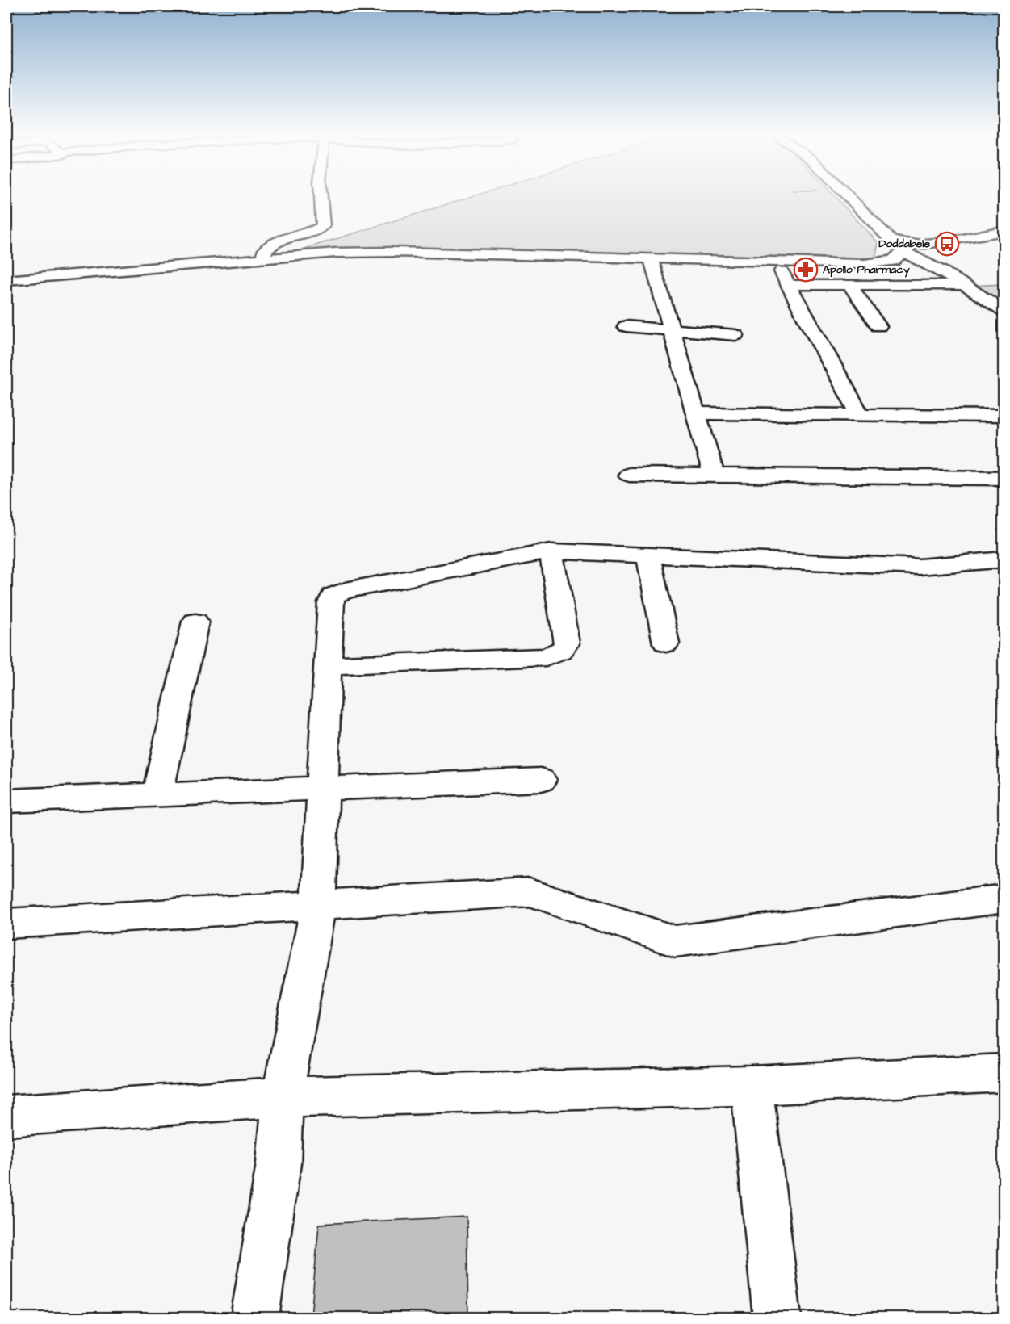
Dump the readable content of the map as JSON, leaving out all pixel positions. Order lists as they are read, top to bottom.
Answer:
{
  "places": {
    "bus stop": ["Doddabele"],
    "pharmacy": ["Apollo Pharmacy"]
  }
}
